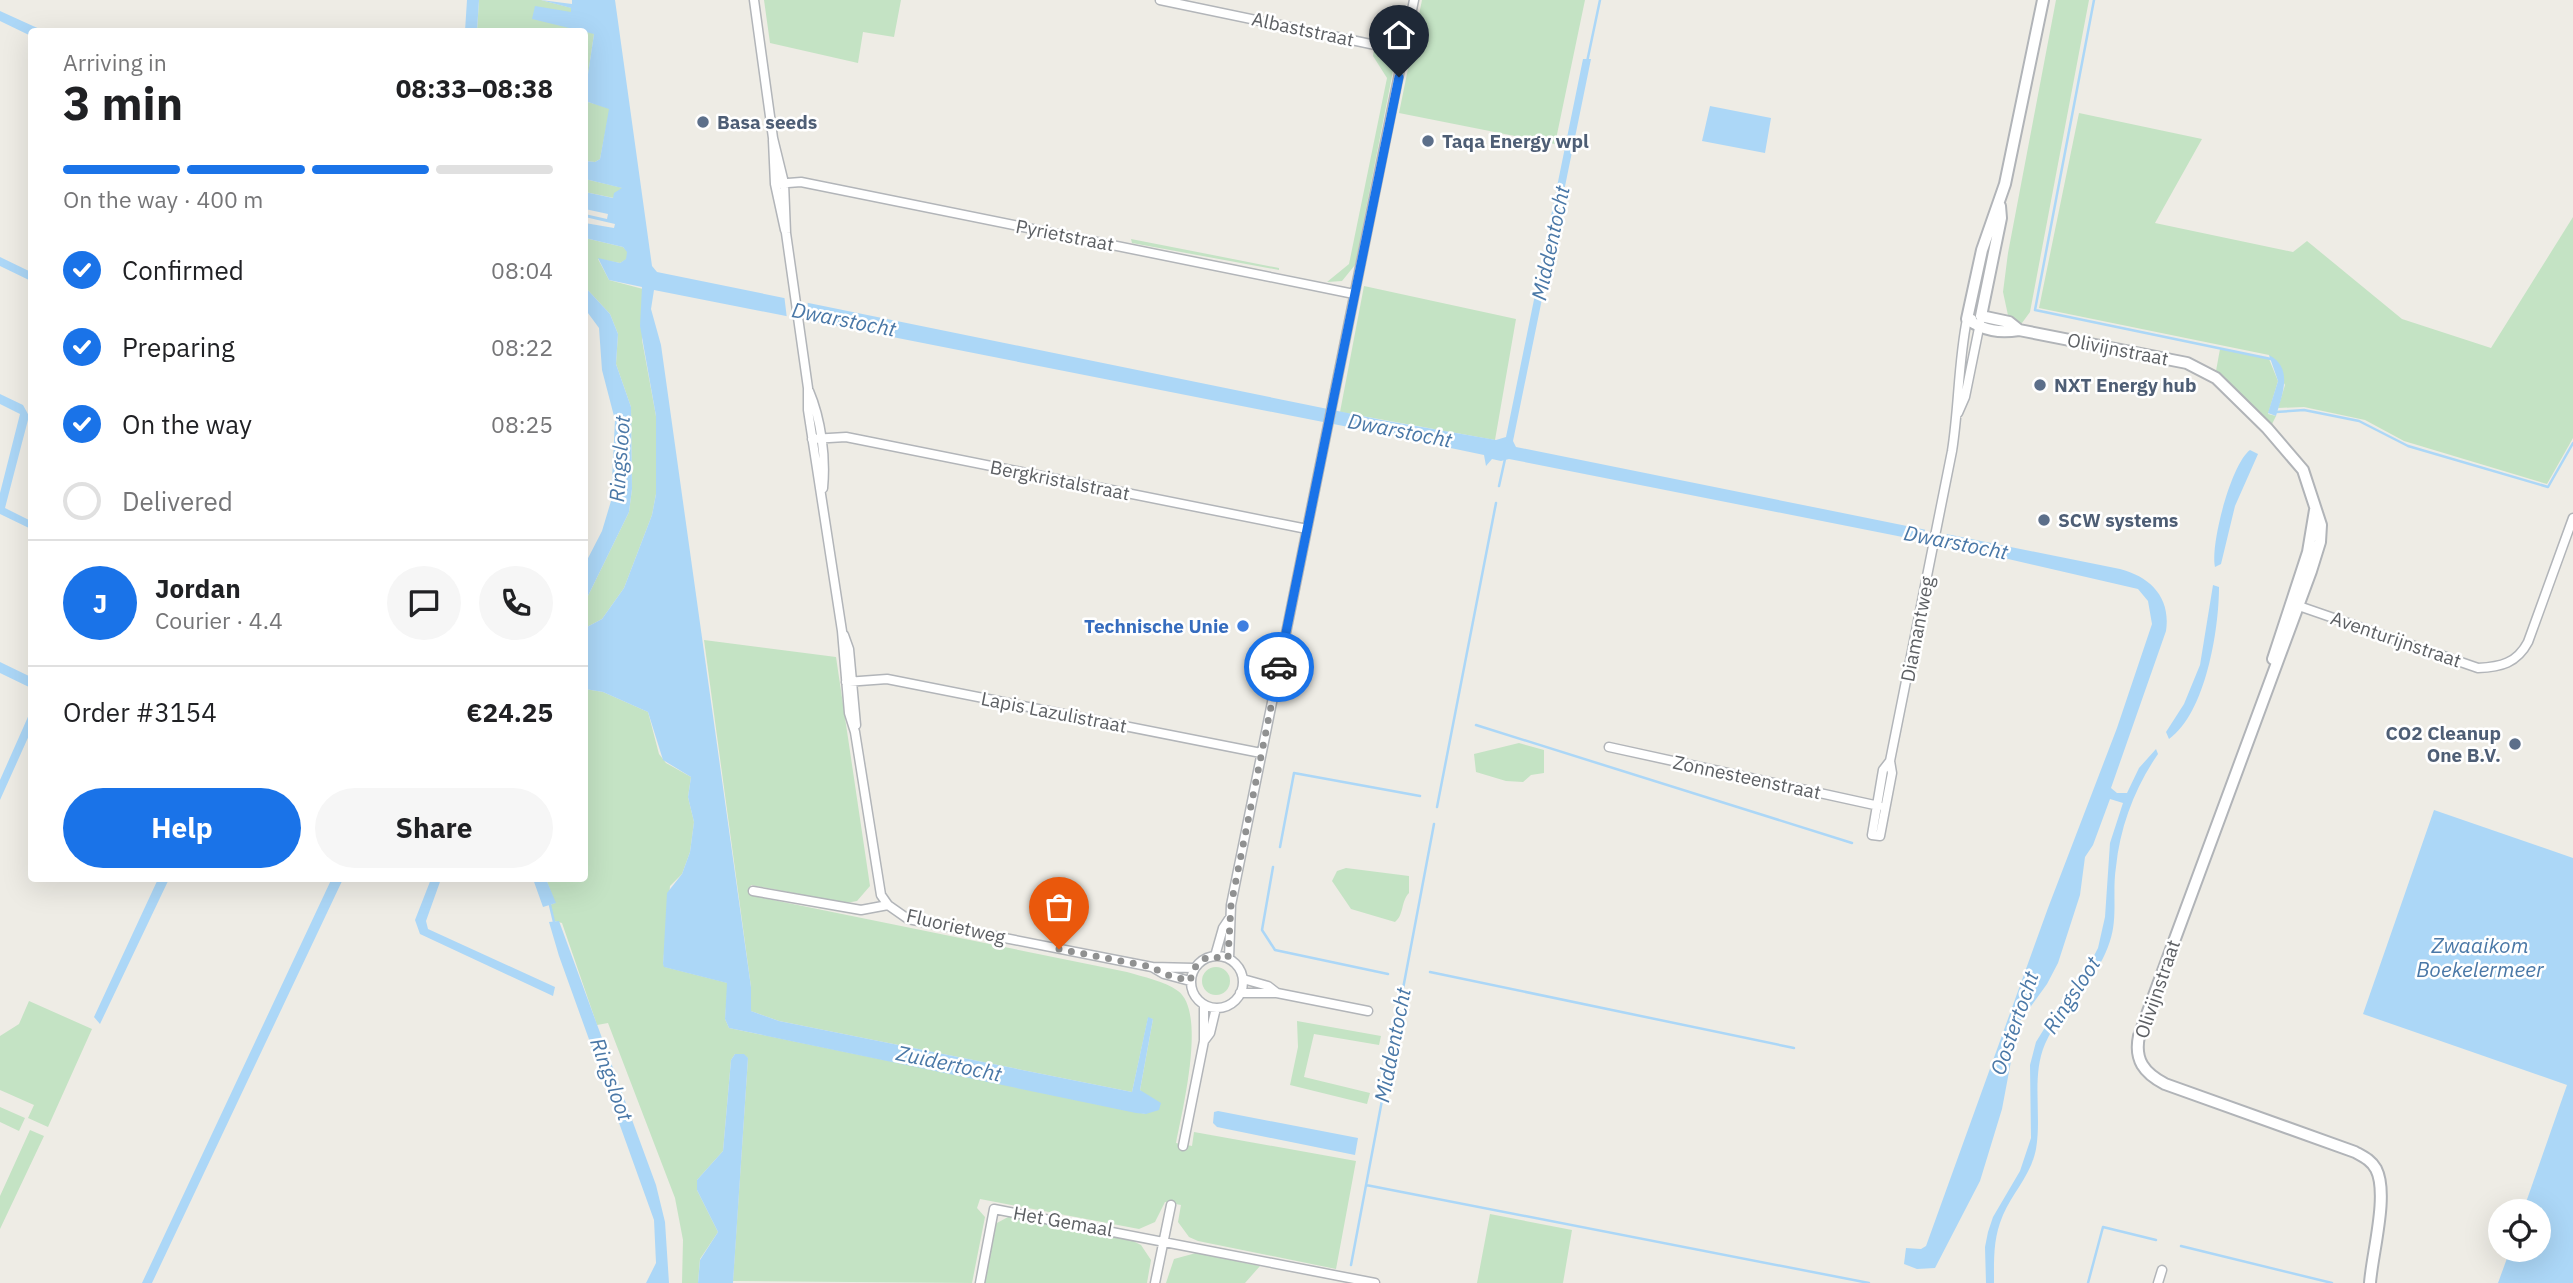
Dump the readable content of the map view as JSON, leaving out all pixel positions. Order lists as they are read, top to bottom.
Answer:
{
  "streets": {
    "street": [
      "Albaststraat",
      "Pyrietstraat",
      "Olivijnstraat",
      "Bergkristalstraat",
      "Diamantweg",
      "Aventurijnstraat",
      "Lapis Lazulistraat",
      "Zonnesteenstraat",
      "Fluorietweg",
      "Het Gemaal"
    ]
  },
  "crossings": [
    ["Pyrietstraat", "Fluorietweg"],
    ["Olivijnstraat", "Diamantweg"],
    ["Olivijnstraat", "Aventurijnstraat"],
    ["Bergkristalstraat", "Fluorietweg"],
    ["Diamantweg", "Zonnesteenstraat"],
    ["Lapis Lazulistraat", "Fluorietweg"]
  ],
  "water": [
    "Middentocht",
    "Dwarstocht",
    "Ringsloot",
    "Zwaaikom Boekelermeer",
    "Oostertocht",
    "Zuidertocht"
  ],
  "places": [
    "Basa seeds",
    "Taqa Energy wpl",
    "NXT Energy hub",
    "SCW systems",
    "Technische Unie",
    "CO2 Cleanup One B.V."
  ],
  "page": {
    "heading": ["3 min", "Arriving in", "08:33–08:38"],
    "panel": [
      "Jordan",
      "Courier · 4.4",
      "Order #3154",
      "€24.25"
    ],
    "bar": "On the way · 400 m",
    "list": [
      ["Confirmed", "08:04"],
      ["Preparing", "08:22"],
      ["On the way", "08:25"],
      "Delivered"
    ],
    "round": "J",
    "buttons": ["Help", "Share"]
  }
}
